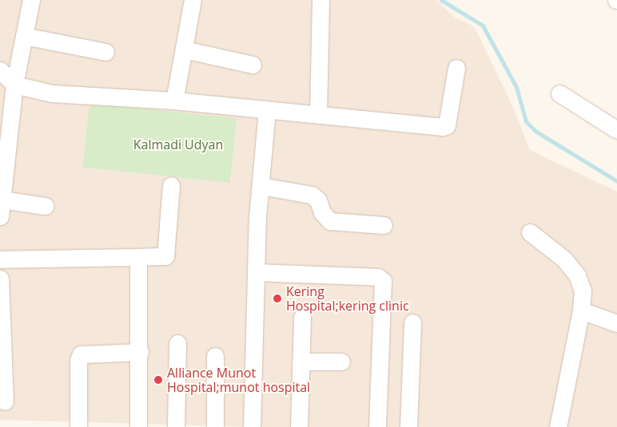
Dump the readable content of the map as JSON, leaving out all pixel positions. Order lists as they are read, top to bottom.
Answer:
{
  "parks": ["Kalmadi Udyan"],
  "places": ["Kering Hospital;kering clinic", "Alliance Munot Hospital;munot hospital"]
}
